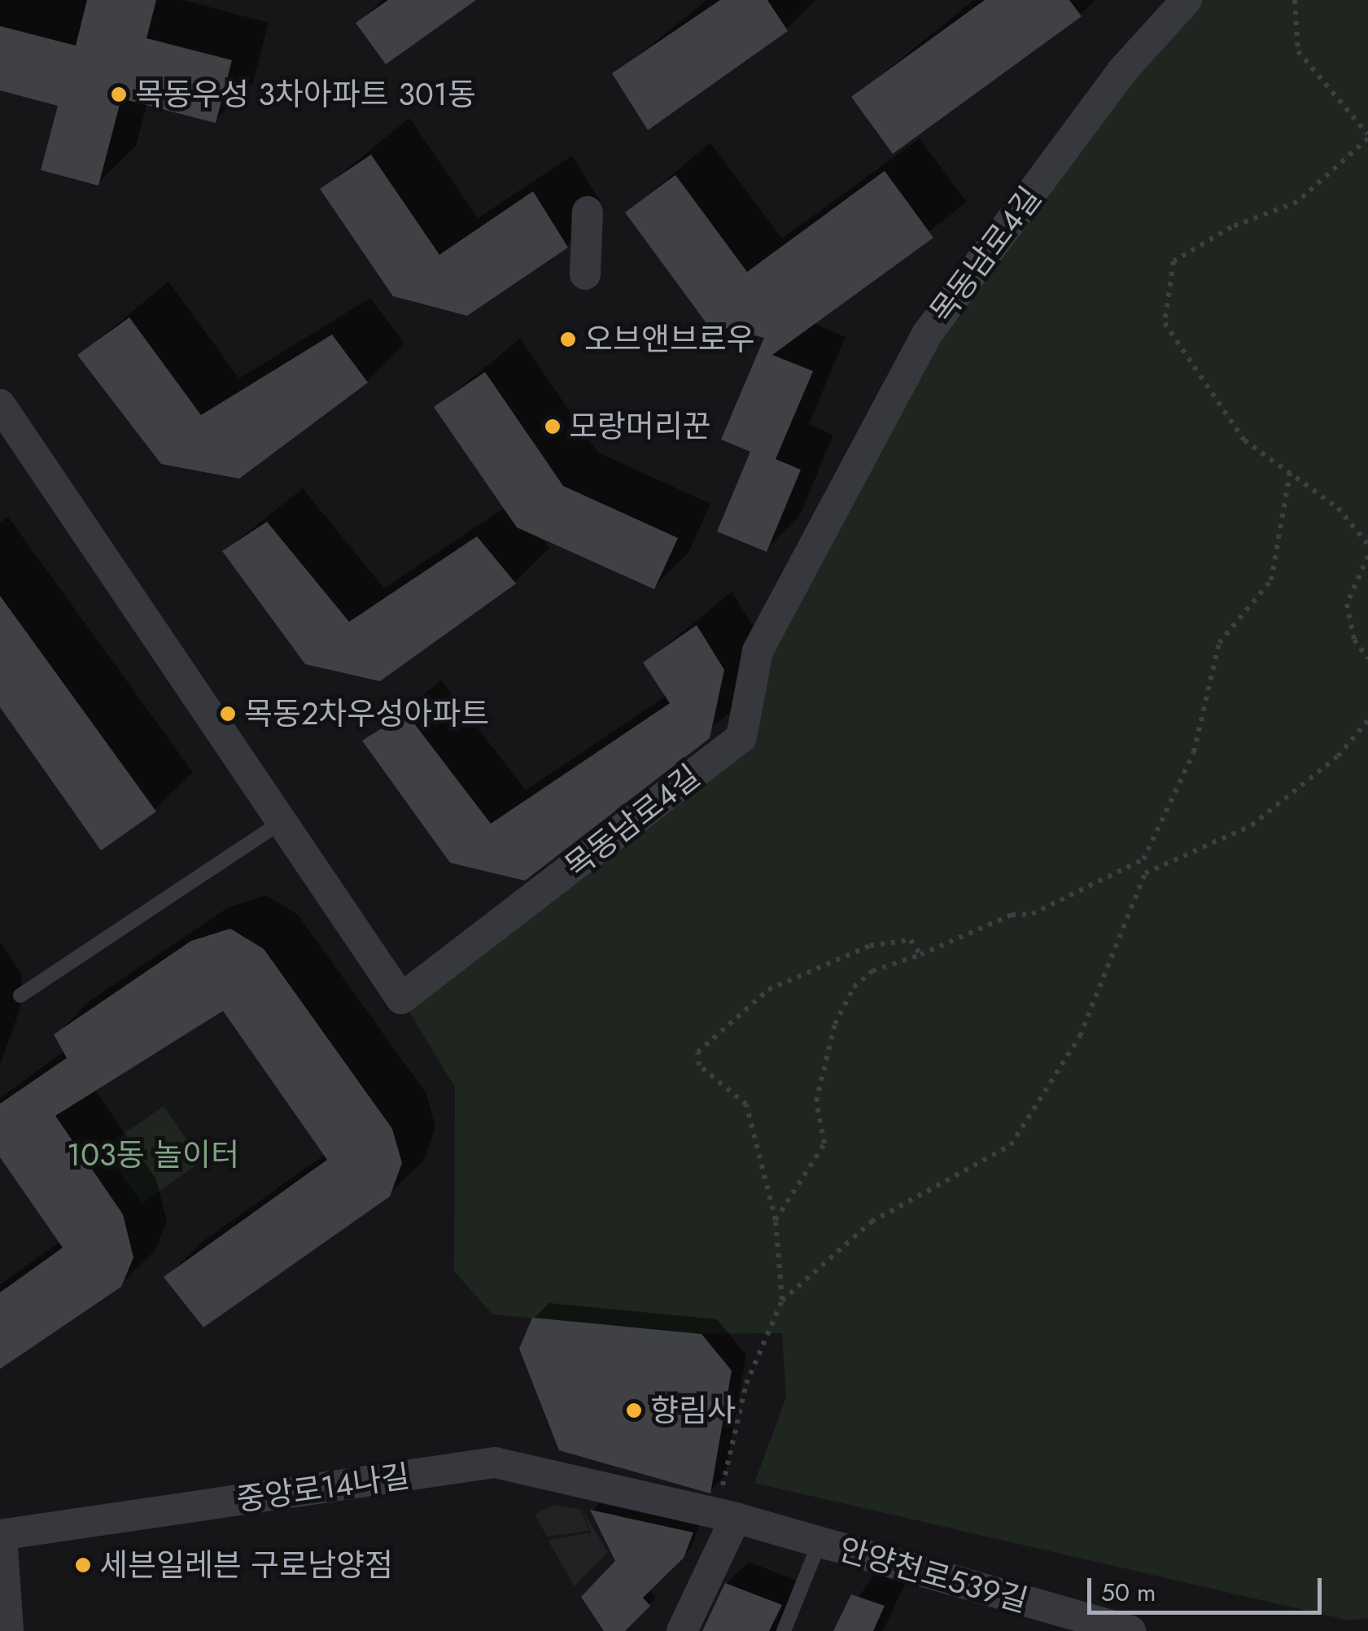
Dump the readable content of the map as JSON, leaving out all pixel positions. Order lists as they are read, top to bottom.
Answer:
{
  "streets": {
    "street": ["목동남로4길", "중앙로14나길", "안양천로539길"]
  },
  "crossings": [
    ["중앙로14나길", "안양천로539길"]
  ],
  "parks": ["103동 놀이터"],
  "places": [
    "목동우성 3차아파트 301동",
    "오브앤브로우",
    "모랑머리꾼",
    "목동2차우성아파트",
    "향림사",
    "세븐일레븐 구로남양점"
  ],
  "scale_bar": "50 m"
}
